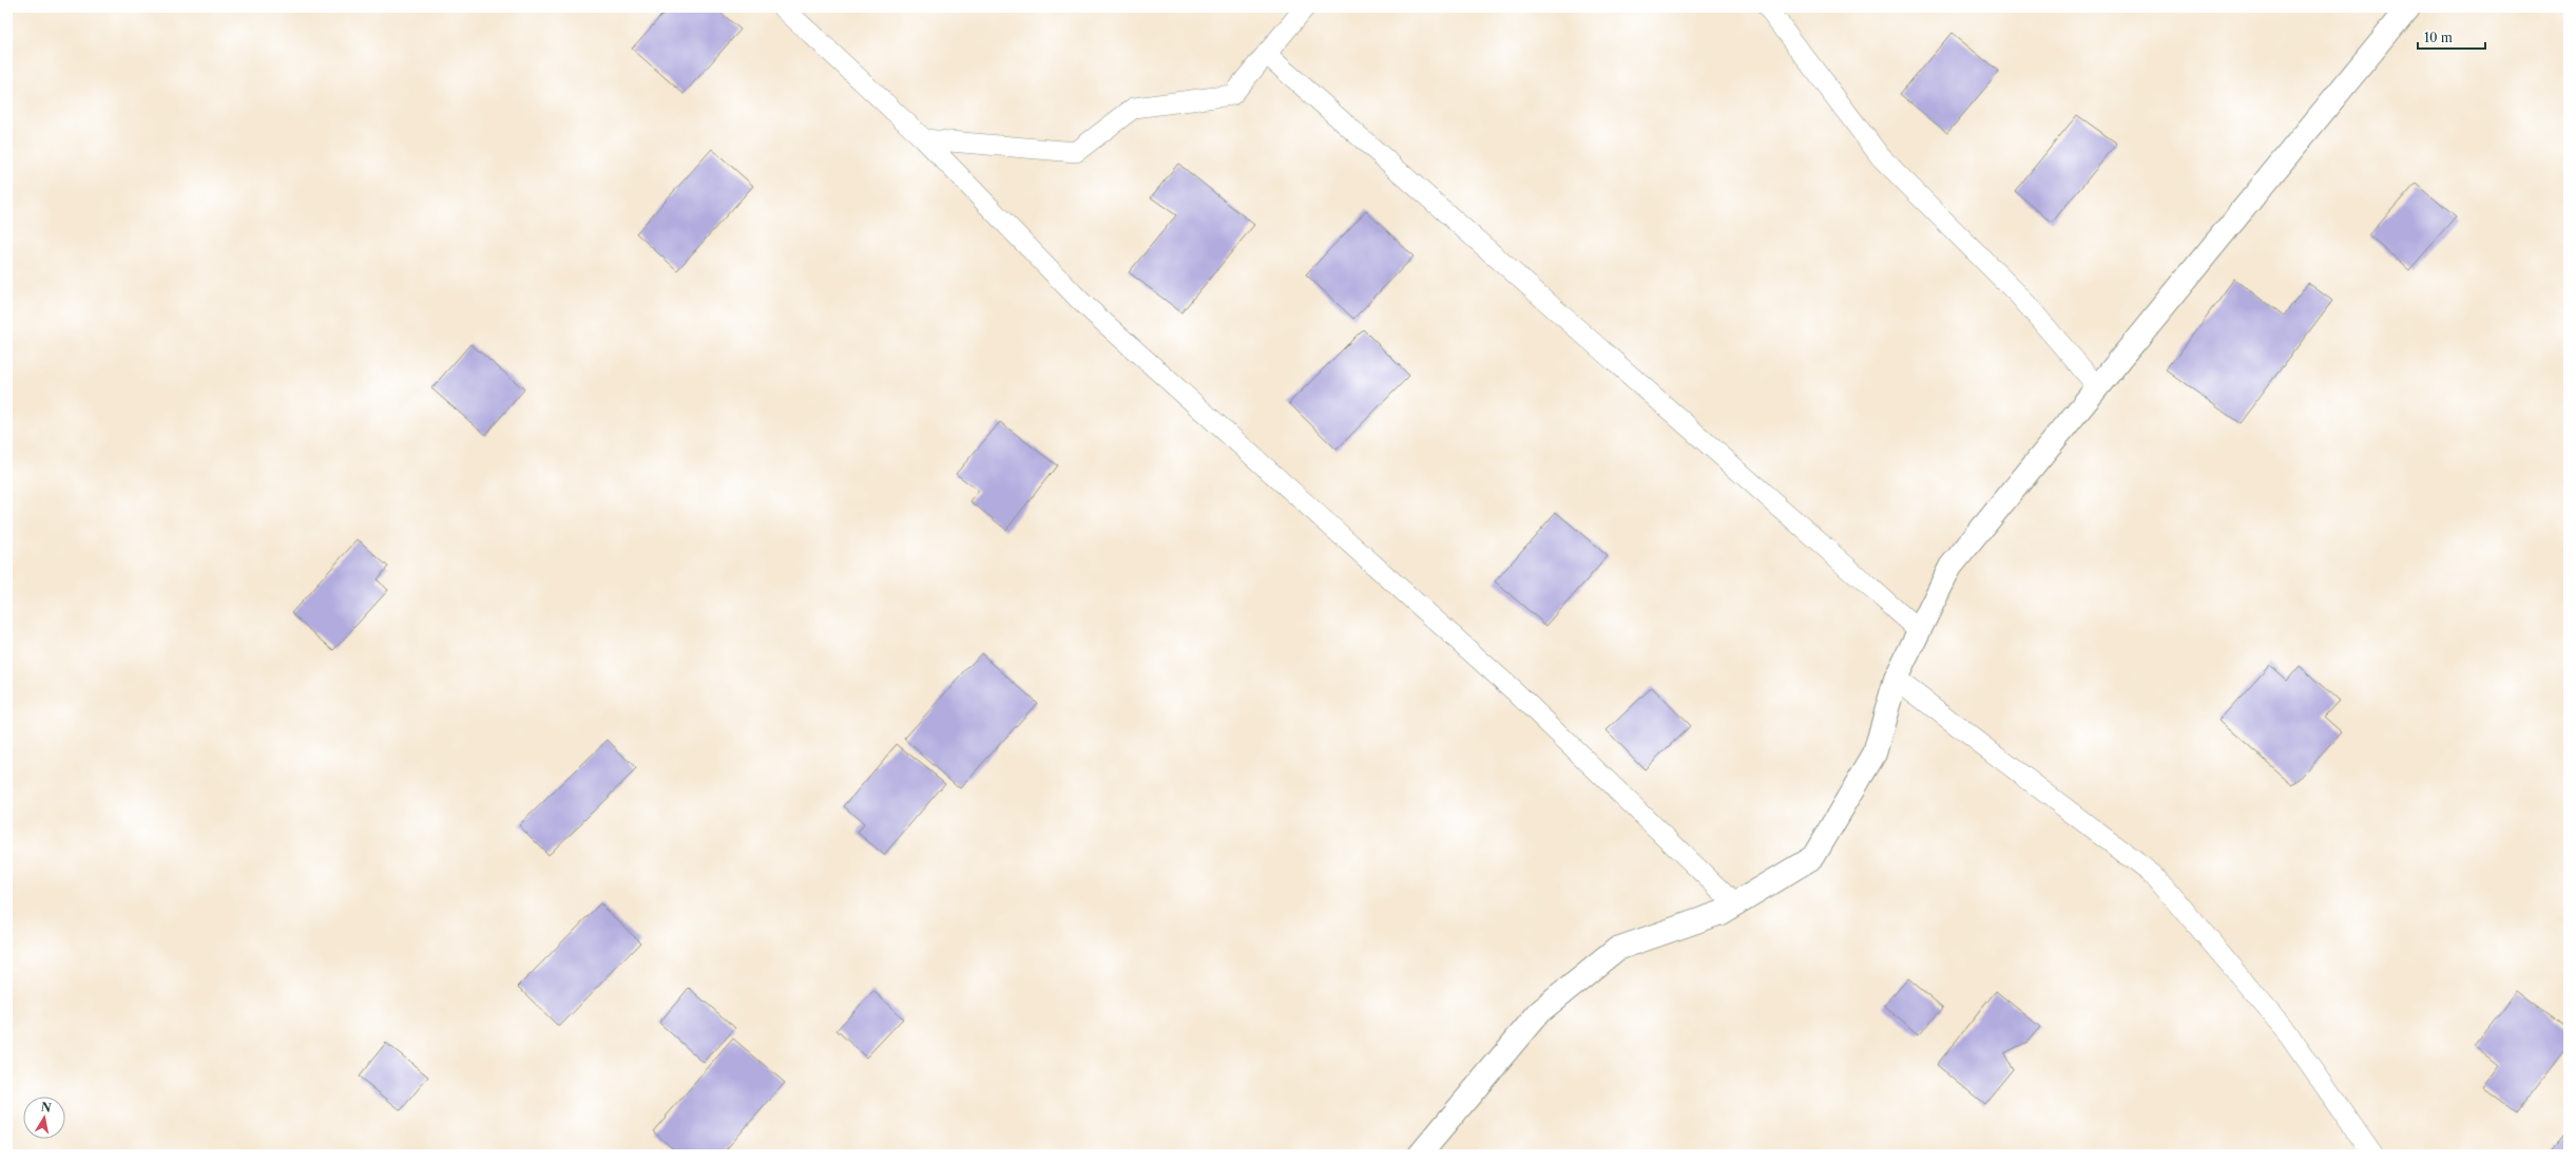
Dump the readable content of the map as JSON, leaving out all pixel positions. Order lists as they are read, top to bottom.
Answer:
{
  "scale_bar": "10 m",
  "north": "top"
}
